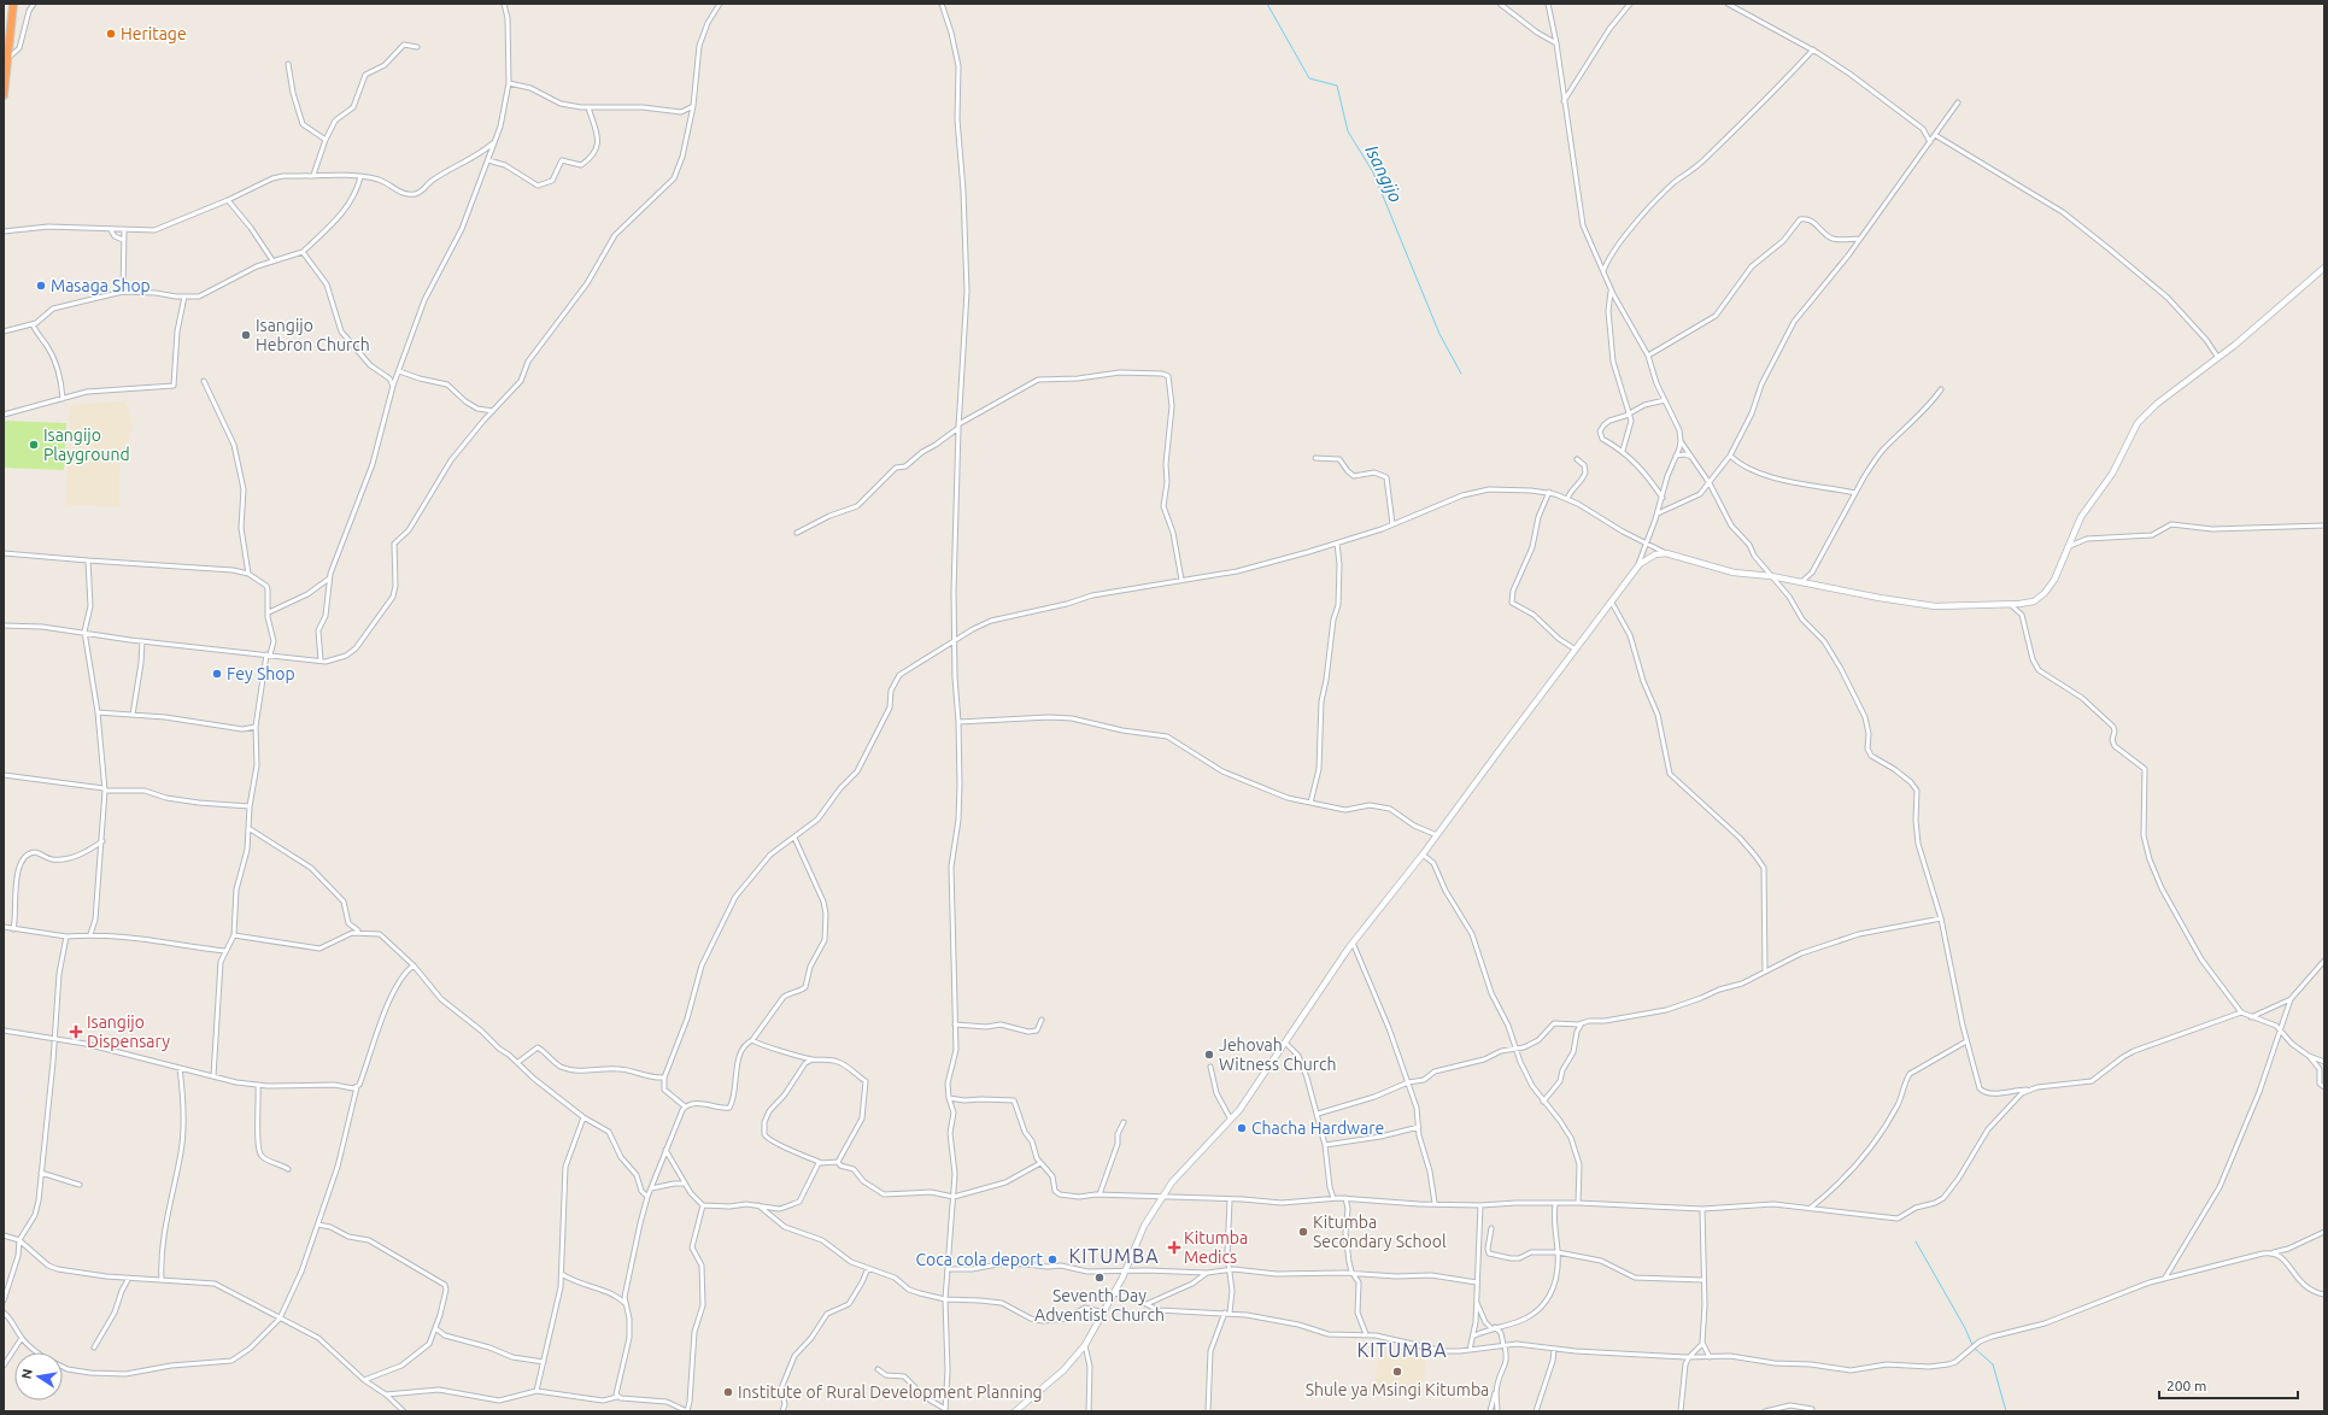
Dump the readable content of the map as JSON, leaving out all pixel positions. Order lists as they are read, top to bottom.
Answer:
{
  "districts": ["KITUMBA", "KITUMBA"],
  "water": ["Isangijo"],
  "places": {
    "other": [
      "Heritage",
      "Masaga Shop",
      "Isangijo Hebron Church",
      "Isangijo Playground",
      "Fey Shop",
      "Jehovah Witness Church",
      "Chacha Hardware",
      "Kitumba Secondary School",
      "Coca cola deport",
      "Seventh Day Adventist Church",
      "Shule ya Msingi Kitumba",
      "Institute of Rural Development Planning"
    ],
    "health": ["Isangijo Dispensary", "Kitumba Medics"]
  },
  "scale_bar": "200 m",
  "north": "left"
}
